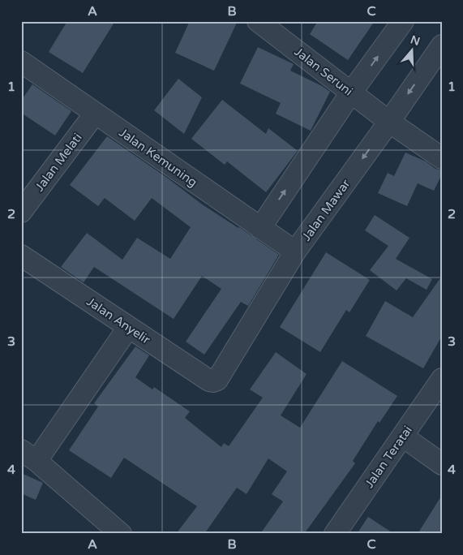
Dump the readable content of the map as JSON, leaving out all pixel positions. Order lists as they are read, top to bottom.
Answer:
{
  "streets": {
    "street": [
      "Jalan Seruni",
      "Jalan Kemuning",
      "Jalan Melati",
      "Jalan Mawar",
      "Jalan Anyelir",
      "Jalan Teratai"
    ]
  },
  "crossings": [
    ["Jalan Seruni", "Jalan Mawar"],
    ["Jalan Kemuning", "Jalan Melati"],
    ["Jalan Kemuning", "Jalan Mawar"],
    ["Jalan Mawar", "Jalan Anyelir"]
  ],
  "north": "top",
  "grid": {
    "columns": ["A", "B", "C"],
    "rows": [
      "1",
      "2",
      "3",
      "4"
    ]
  }
}
